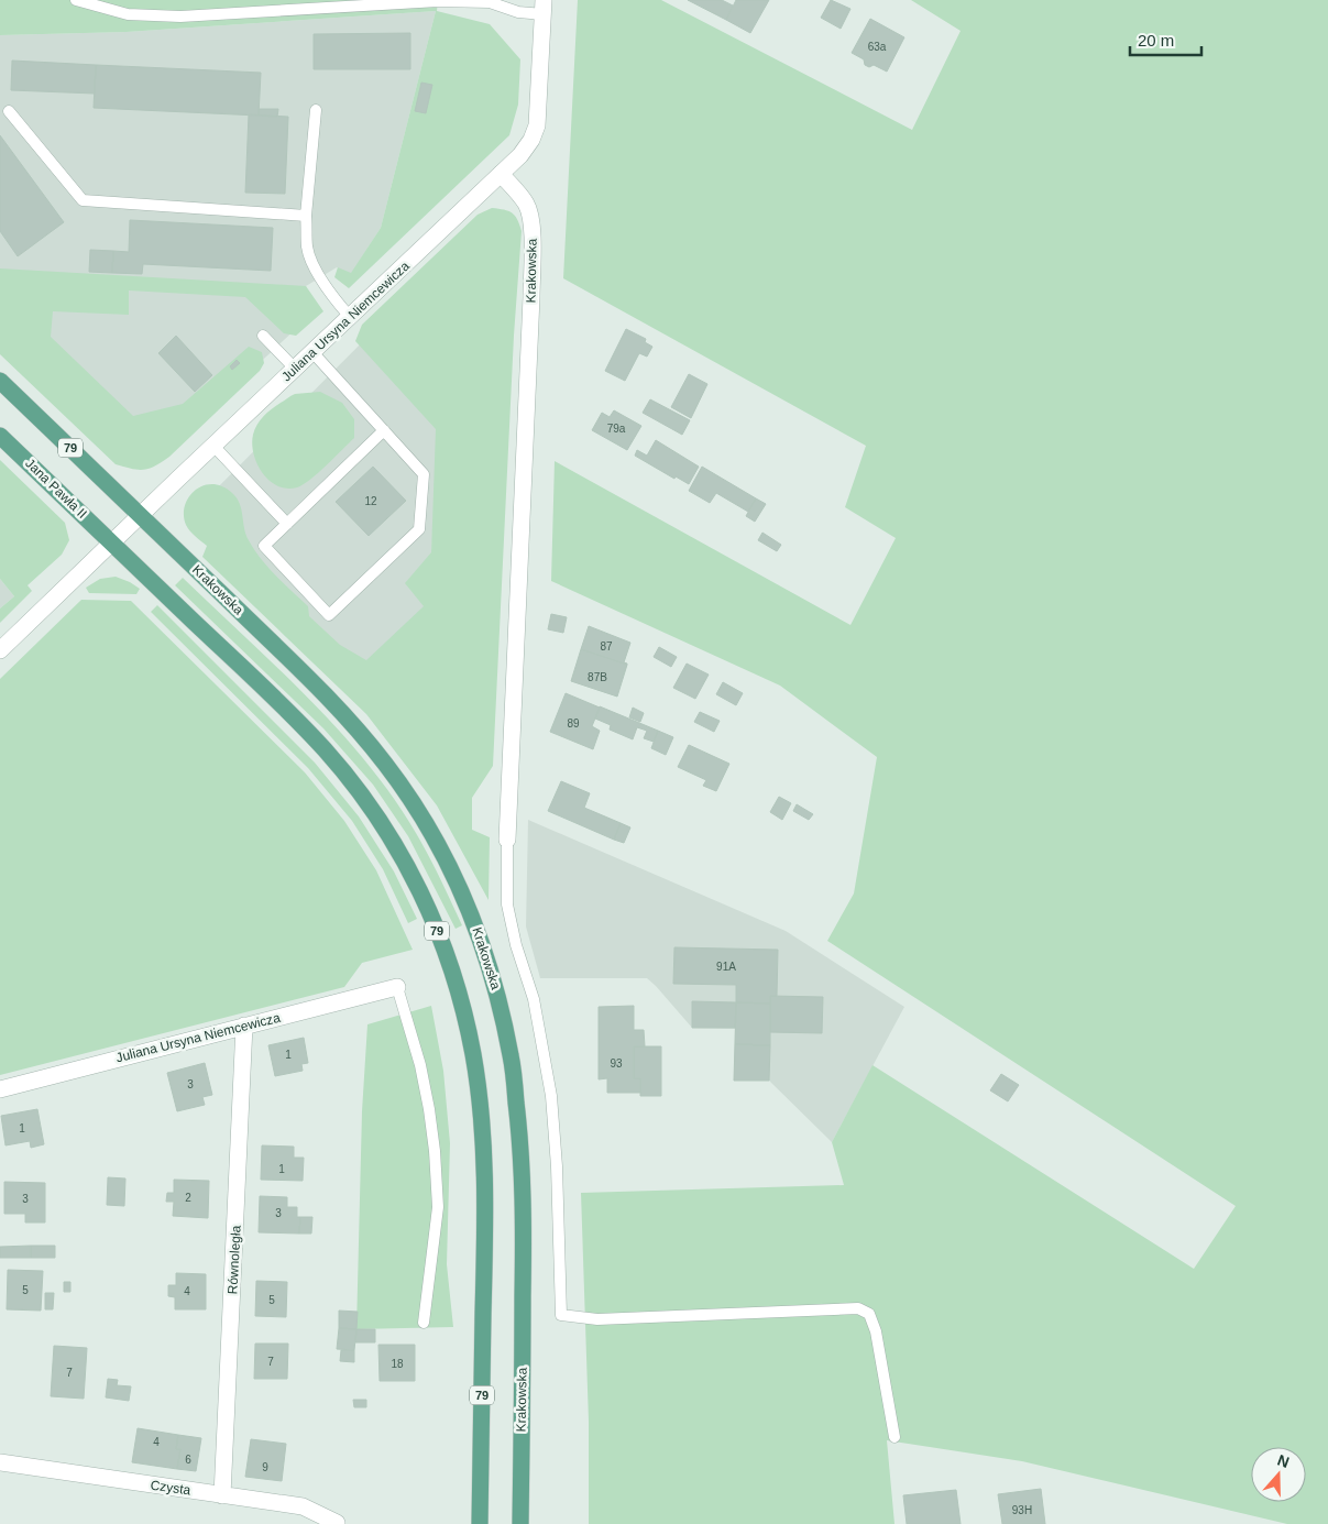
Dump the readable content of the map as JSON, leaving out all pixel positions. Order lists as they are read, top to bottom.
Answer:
{
  "streets": {
    "main road": ["Krakowska", "79", "Jana Pawła II"],
    "street": ["Juliana Ursyna Niemcewicza", "Równoległa", "Czysta"]
  },
  "crossings": [
    ["Krakowska", "Juliana Ursyna Niemcewicza"],
    ["Krakowska", "79"],
    ["Juliana Ursyna Niemcewicza", "79"],
    ["Juliana Ursyna Niemcewicza", "Jana Pawła II"],
    ["Juliana Ursyna Niemcewicza", "Równoległa"],
    ["79", "Jana Pawła II"],
    ["Równoległa", "Czysta"]
  ],
  "house_numbers": [
    "63a",
    "79a",
    "12",
    "87",
    "87B",
    "89",
    "91A",
    "1",
    "93",
    "3",
    "1",
    "1",
    "2",
    "3",
    "3",
    "5",
    "4",
    "5",
    "7",
    "18",
    "7",
    "4",
    "6",
    "9",
    "93H"
  ],
  "scale_bar": "20 m",
  "north": "top"
}
